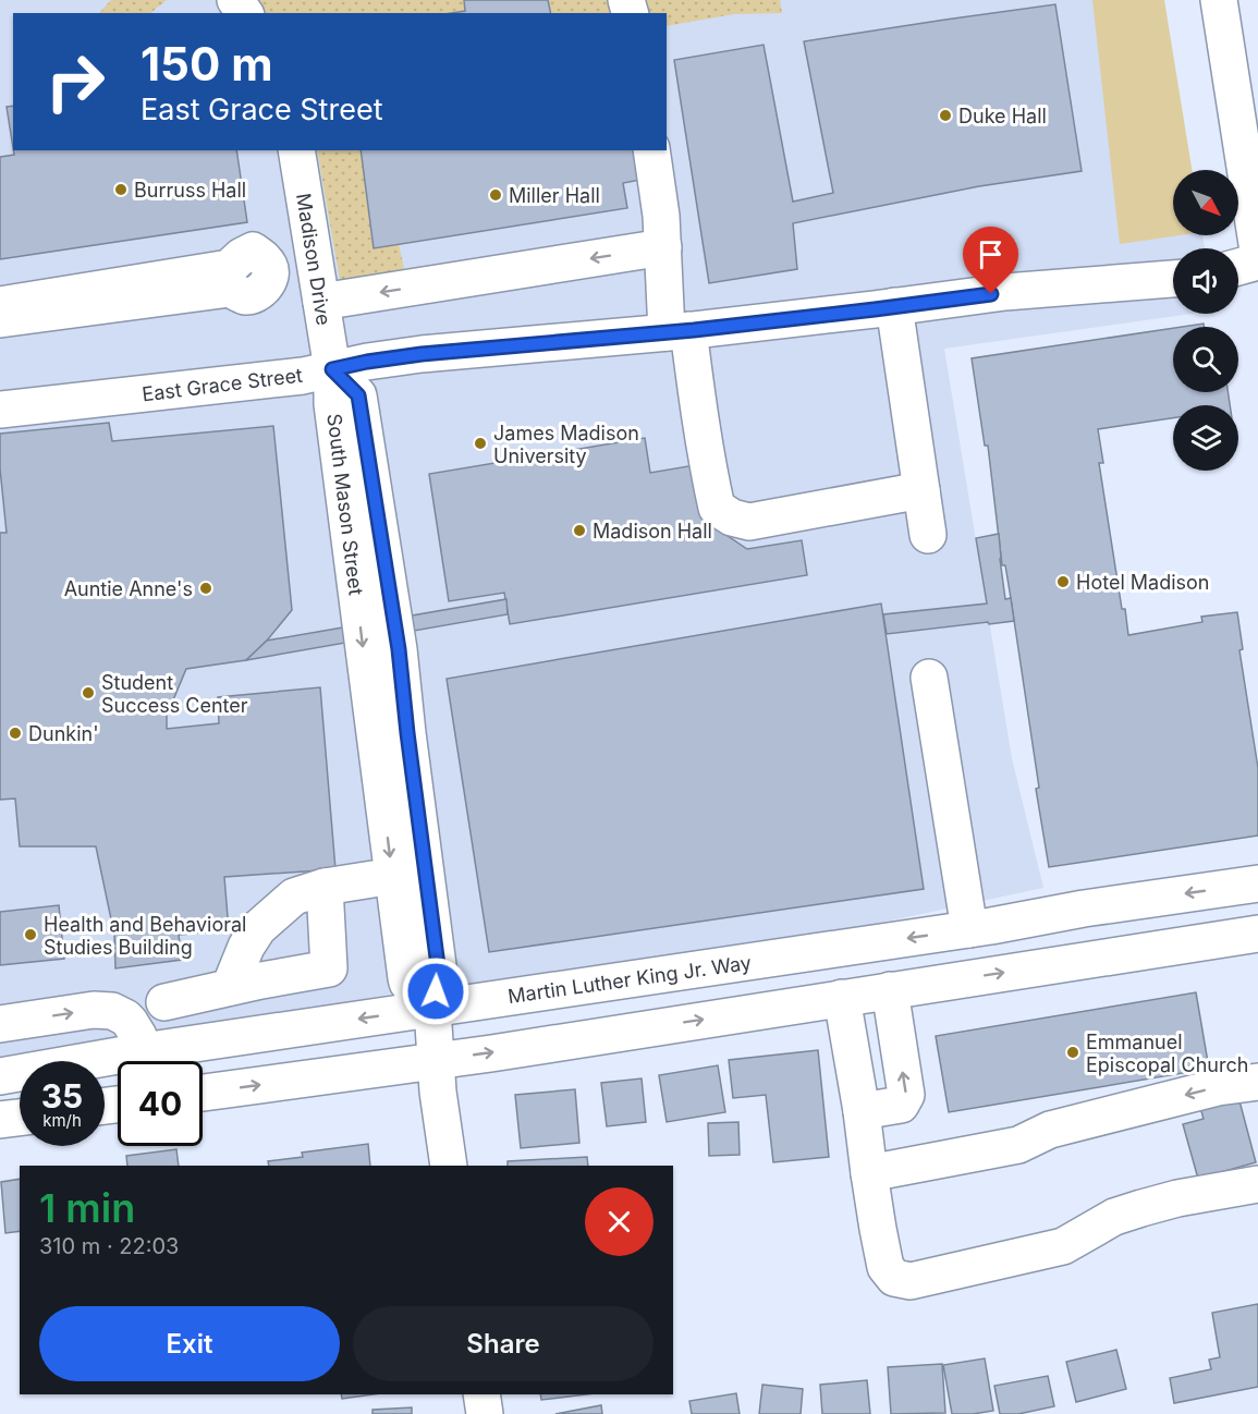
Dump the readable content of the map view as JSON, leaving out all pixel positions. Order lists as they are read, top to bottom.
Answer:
{
  "streets": {
    "main road": [
      "Madison Drive",
      "East Grace Street",
      "South Mason Street",
      "Martin Luther King Jr. Way"
    ]
  },
  "crossings": [
    ["Madison Drive", "East Grace Street"],
    ["Madison Drive", "South Mason Street"],
    ["East Grace Street", "South Mason Street"],
    ["South Mason Street", "Martin Luther King Jr. Way"]
  ],
  "places": [
    "Duke Hall",
    "Burruss Hall",
    "Miller Hall",
    "James Madison University",
    "Madison Hall",
    "Hotel Madison",
    "Auntie Anne's",
    "Student Success Center",
    "Dunkin'",
    "Health and Behavioral Studies Building",
    "Emmanuel Episcopal Church"
  ],
  "north": "bottom right",
  "page": {
    "turn": ["150 m", "East Grace Street"],
    "speed": "35 km/h",
    "limit": "40",
    "heading": ["1 min", "310 m · 22:03"],
    "buttons": ["Exit", "Share"]
  }
}
